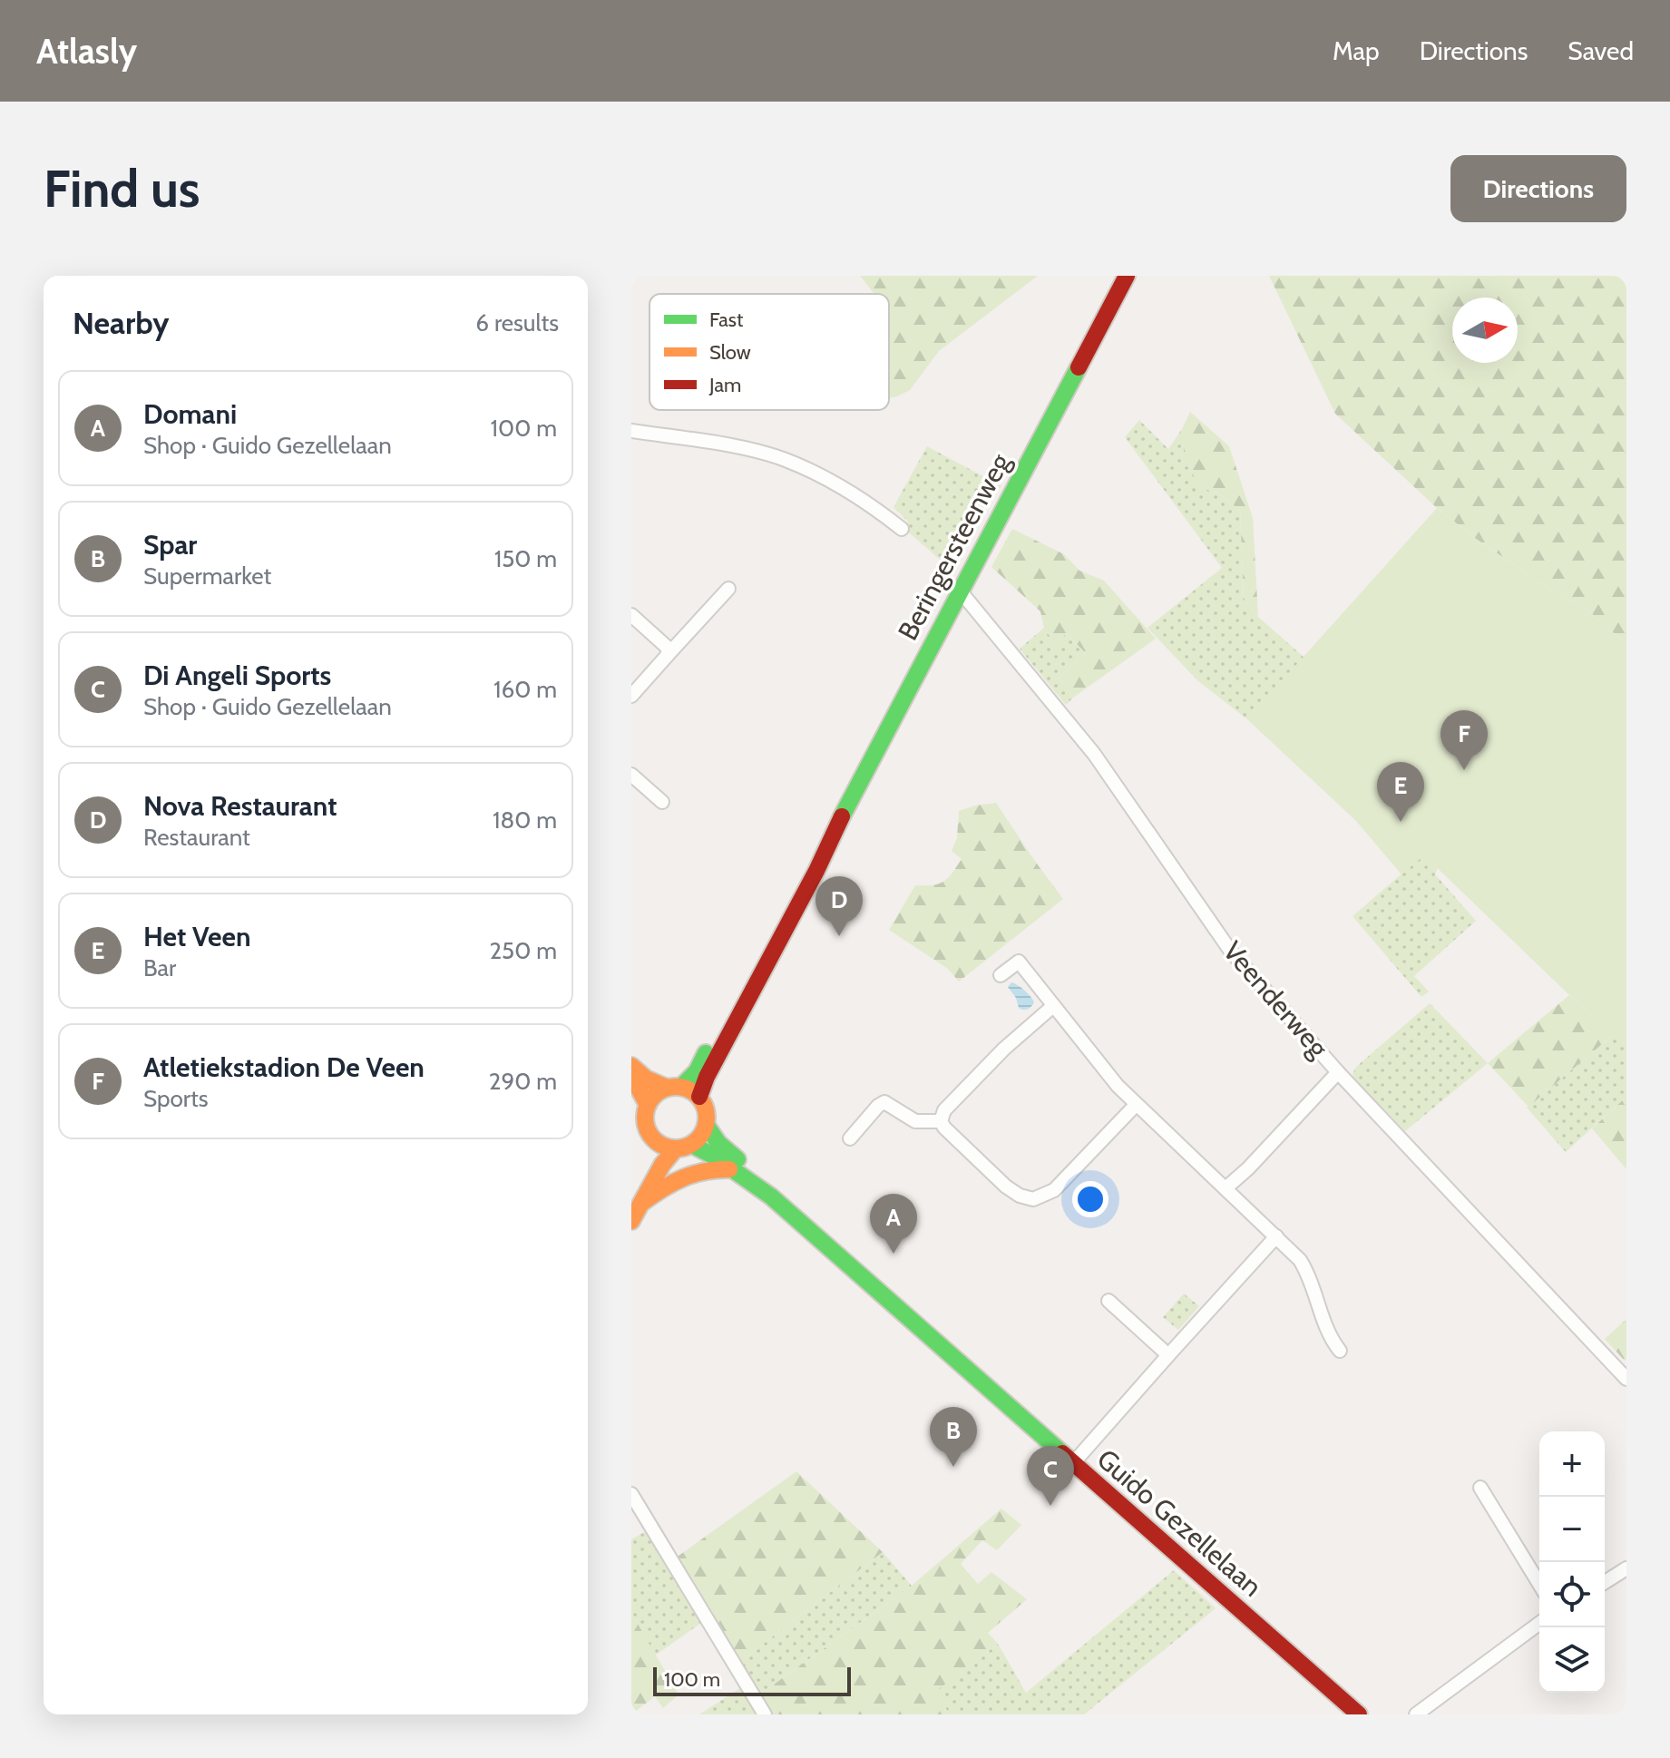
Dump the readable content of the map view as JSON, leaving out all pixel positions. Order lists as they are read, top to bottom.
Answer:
{
  "streets": {
    "main road": ["Beringersteenweg", "Guido Gezellelaan"],
    "street": ["Veenderweg"]
  },
  "crossings": [
    ["Beringersteenweg", "Veenderweg"],
    ["Beringersteenweg", "Guido Gezellelaan"]
  ],
  "legend": ["Fast", "Slow", "Jam"],
  "scale_bar": "100 m",
  "north": "right",
  "page": {
    "header": "Atlasly",
    "nav": ["Map", "Directions", "Saved"],
    "buttons": "Directions",
    "title": "Find us",
    "heading": ["Nearby", "6 results"],
    "list": [
      {
        "mark": "A",
        "name": "Domani",
        "note": "Shop · Guido Gezellelaan",
        "value": "100 m"
      },
      {
        "mark": "B",
        "name": "Spar",
        "note": "Supermarket",
        "value": "150 m"
      },
      {
        "mark": "C",
        "name": "Di Angeli Sports",
        "note": "Shop · Guido Gezellelaan",
        "value": "160 m"
      },
      {
        "mark": "D",
        "name": "Nova Restaurant",
        "note": "Restaurant",
        "value": "180 m"
      },
      {
        "mark": "E",
        "name": "Het Veen",
        "note": "Bar",
        "value": "250 m"
      },
      {
        "mark": "F",
        "name": "Atletiekstadion De Veen",
        "note": "Sports",
        "value": "290 m"
      }
    ],
    "pins": [
      "F",
      "E",
      "D",
      "A",
      "B",
      "C"
    ],
    "map_buttons": ["+", "−"],
    "scale": "100 m"
  }
}
